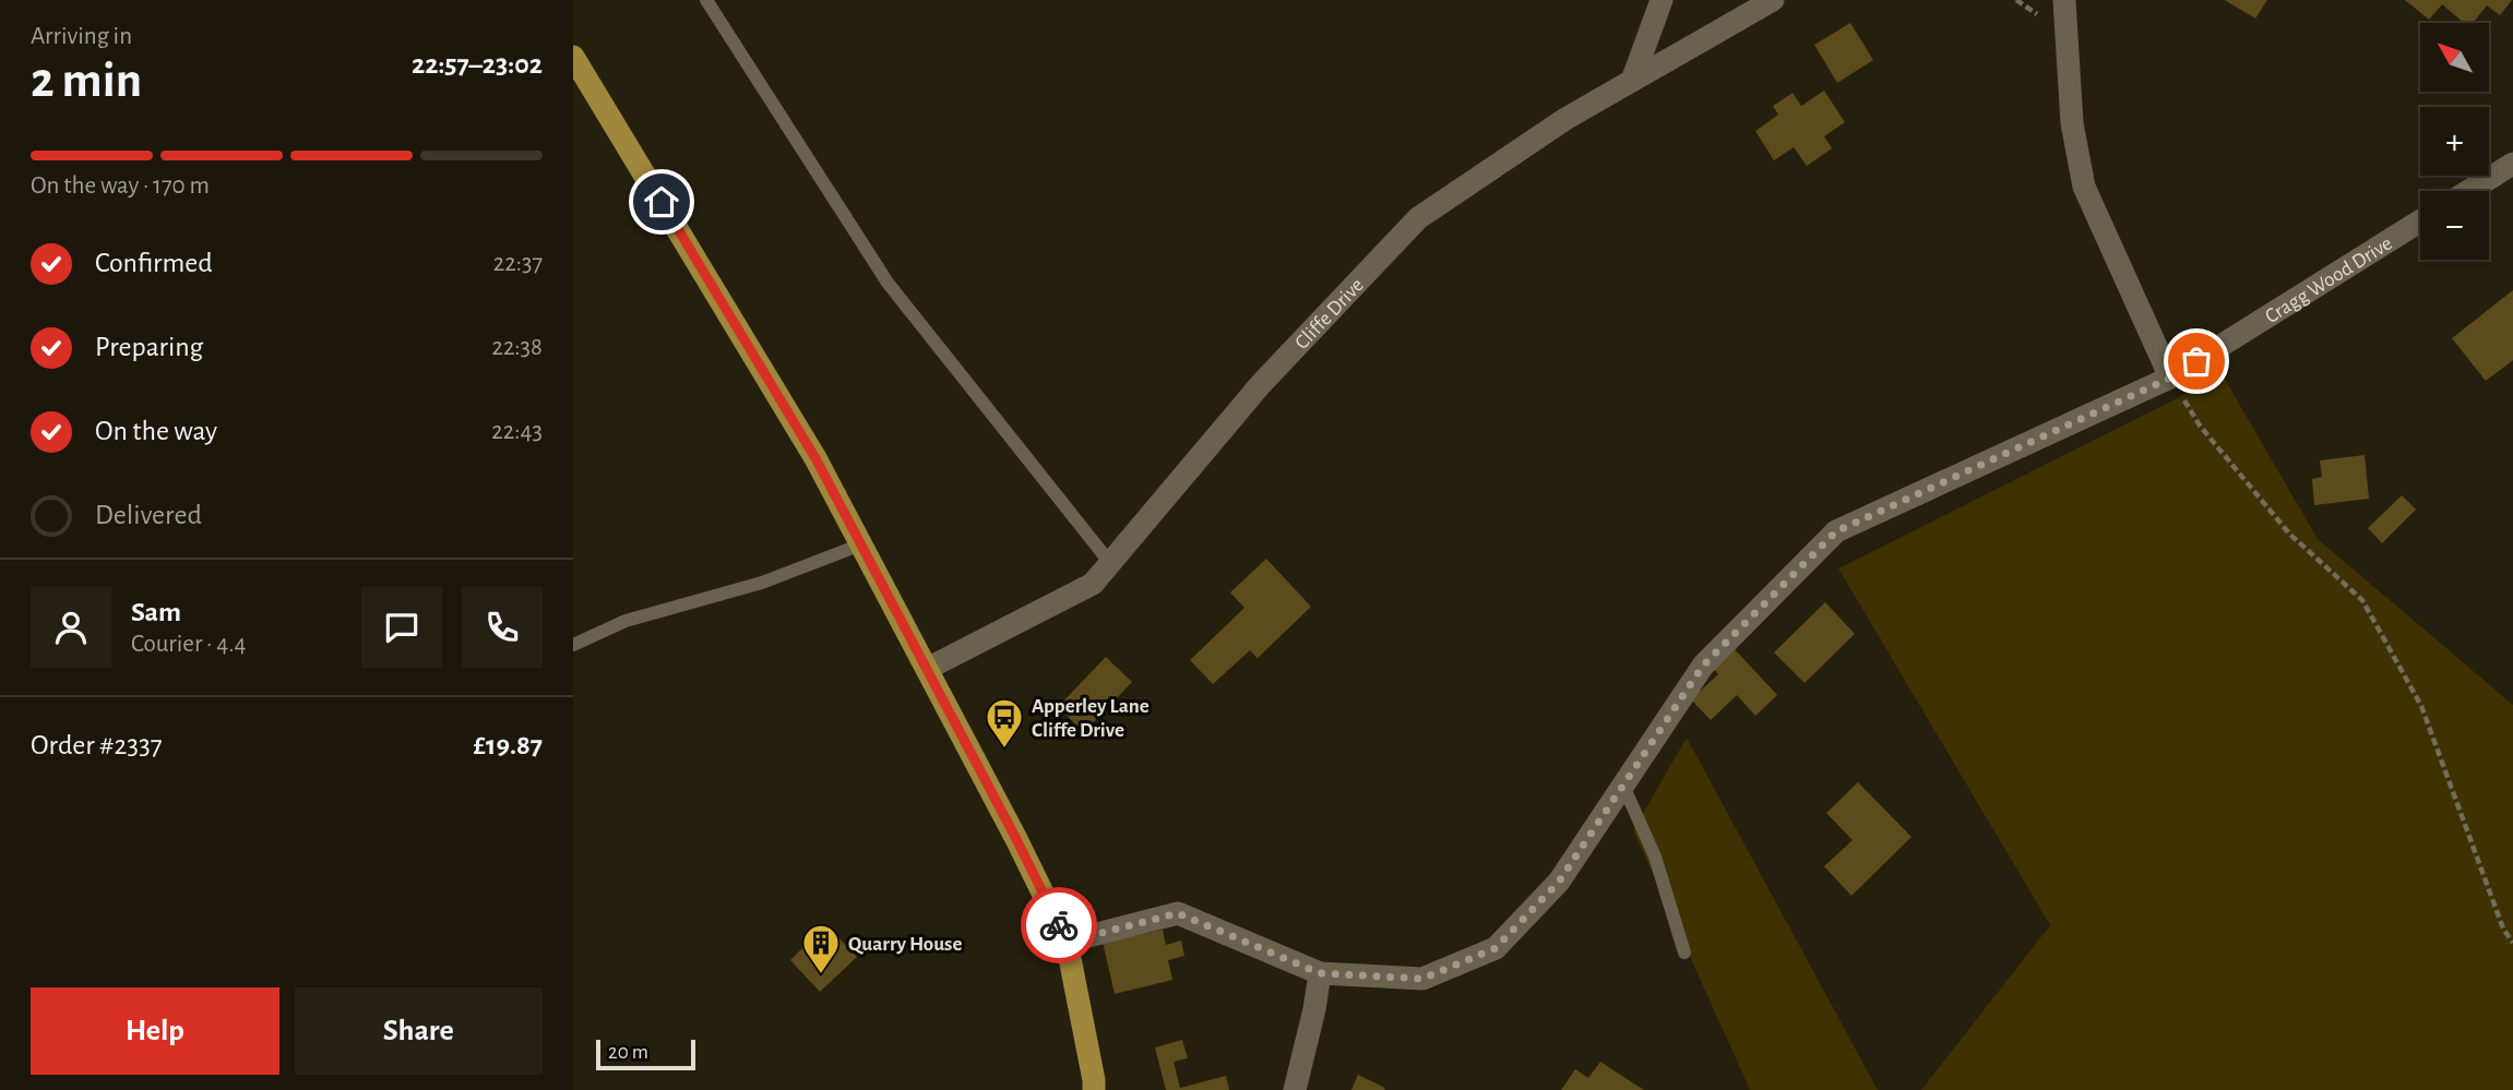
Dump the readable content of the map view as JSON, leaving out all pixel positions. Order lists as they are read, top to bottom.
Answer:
{
  "streets": {
    "street": ["Cragg Wood Drive", "Cliffe Drive"]
  },
  "places": {
    "bus stop": ["Apperley Lane Cliffe Drive"],
    "building": ["Quarry House"]
  },
  "scale_bar": "20 m",
  "north": "top left",
  "page": {
    "heading": ["2 min", "Arriving in", "22:57–23:02"],
    "panel": [
      "Sam",
      "Courier · 4.4",
      "Order #2337",
      "£19.87"
    ],
    "map_buttons": ["+", "−"],
    "bar": "On the way · 170 m",
    "list": [
      ["Confirmed", "22:37"],
      ["Preparing", "22:38"],
      ["On the way", "22:43"],
      "Delivered"
    ],
    "buttons": ["Help", "Share"],
    "scale": "20 m"
  }
}
